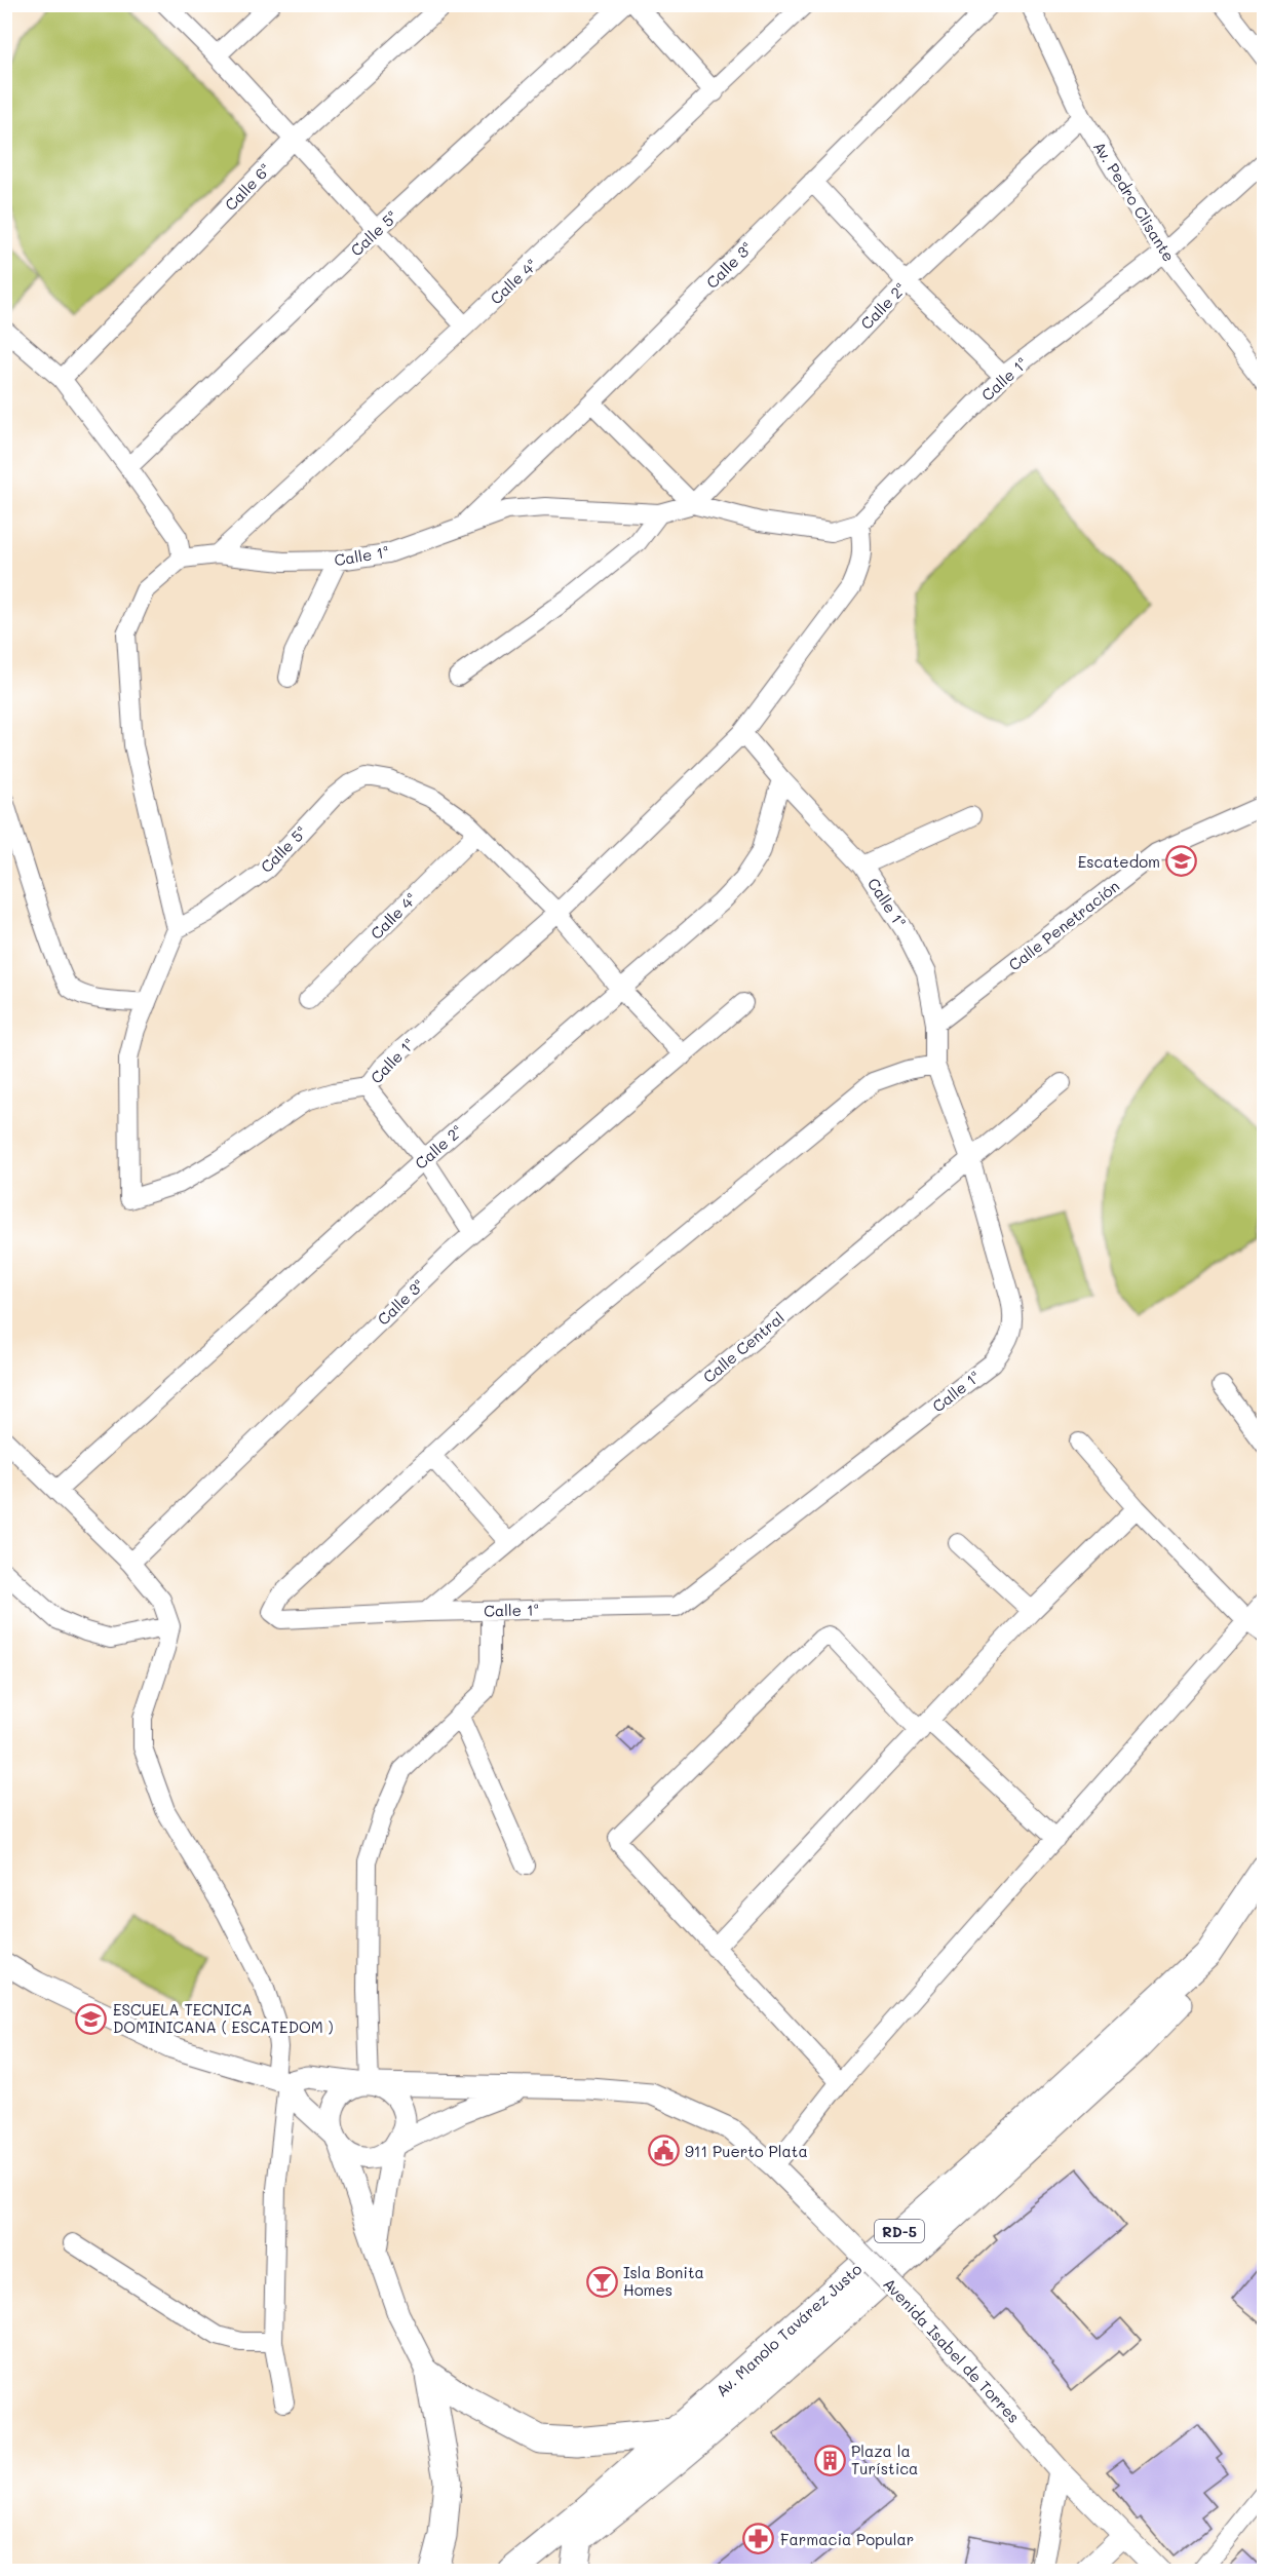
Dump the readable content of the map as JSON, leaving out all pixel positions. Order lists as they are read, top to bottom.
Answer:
{
  "streets": {
    "main road": ["RD-5", "Av. Manolo Tavárez Justo"],
    "street": [
      "Calle 6ª",
      "Av. Pedro Clisante",
      "Calle 5ª",
      "Calle 3ª",
      "Calle 4ª",
      "Calle 2ª",
      "Calle 1ª",
      "Calle Penetración",
      "Calle Central",
      "Avenida Isabel de Torres"
    ]
  },
  "crossings": [
    ["Av. Pedro Clisante", "Calle 2ª"],
    ["Av. Pedro Clisante", "Calle 1ª"],
    ["Calle 5ª", "Calle 4ª"],
    ["Calle 3ª", "Calle 1ª"],
    ["Calle 4ª", "Calle 1ª"],
    ["Calle 2ª", "Calle 1ª"],
    ["Calle 1ª", "Calle Penetración"],
    ["Calle 1ª", "Calle Central"]
  ],
  "places": {
    "school or university": ["Escatedom", "ESCUELA TECNICA DOMINICANA ( ESCATEDOM )"],
    "public building": ["911 Puerto Plata"],
    "bar": ["Isla Bonita Homes"],
    "building": ["Plaza la Turística"],
    "pharmacy": ["Farmacia Popular"]
  }
}
